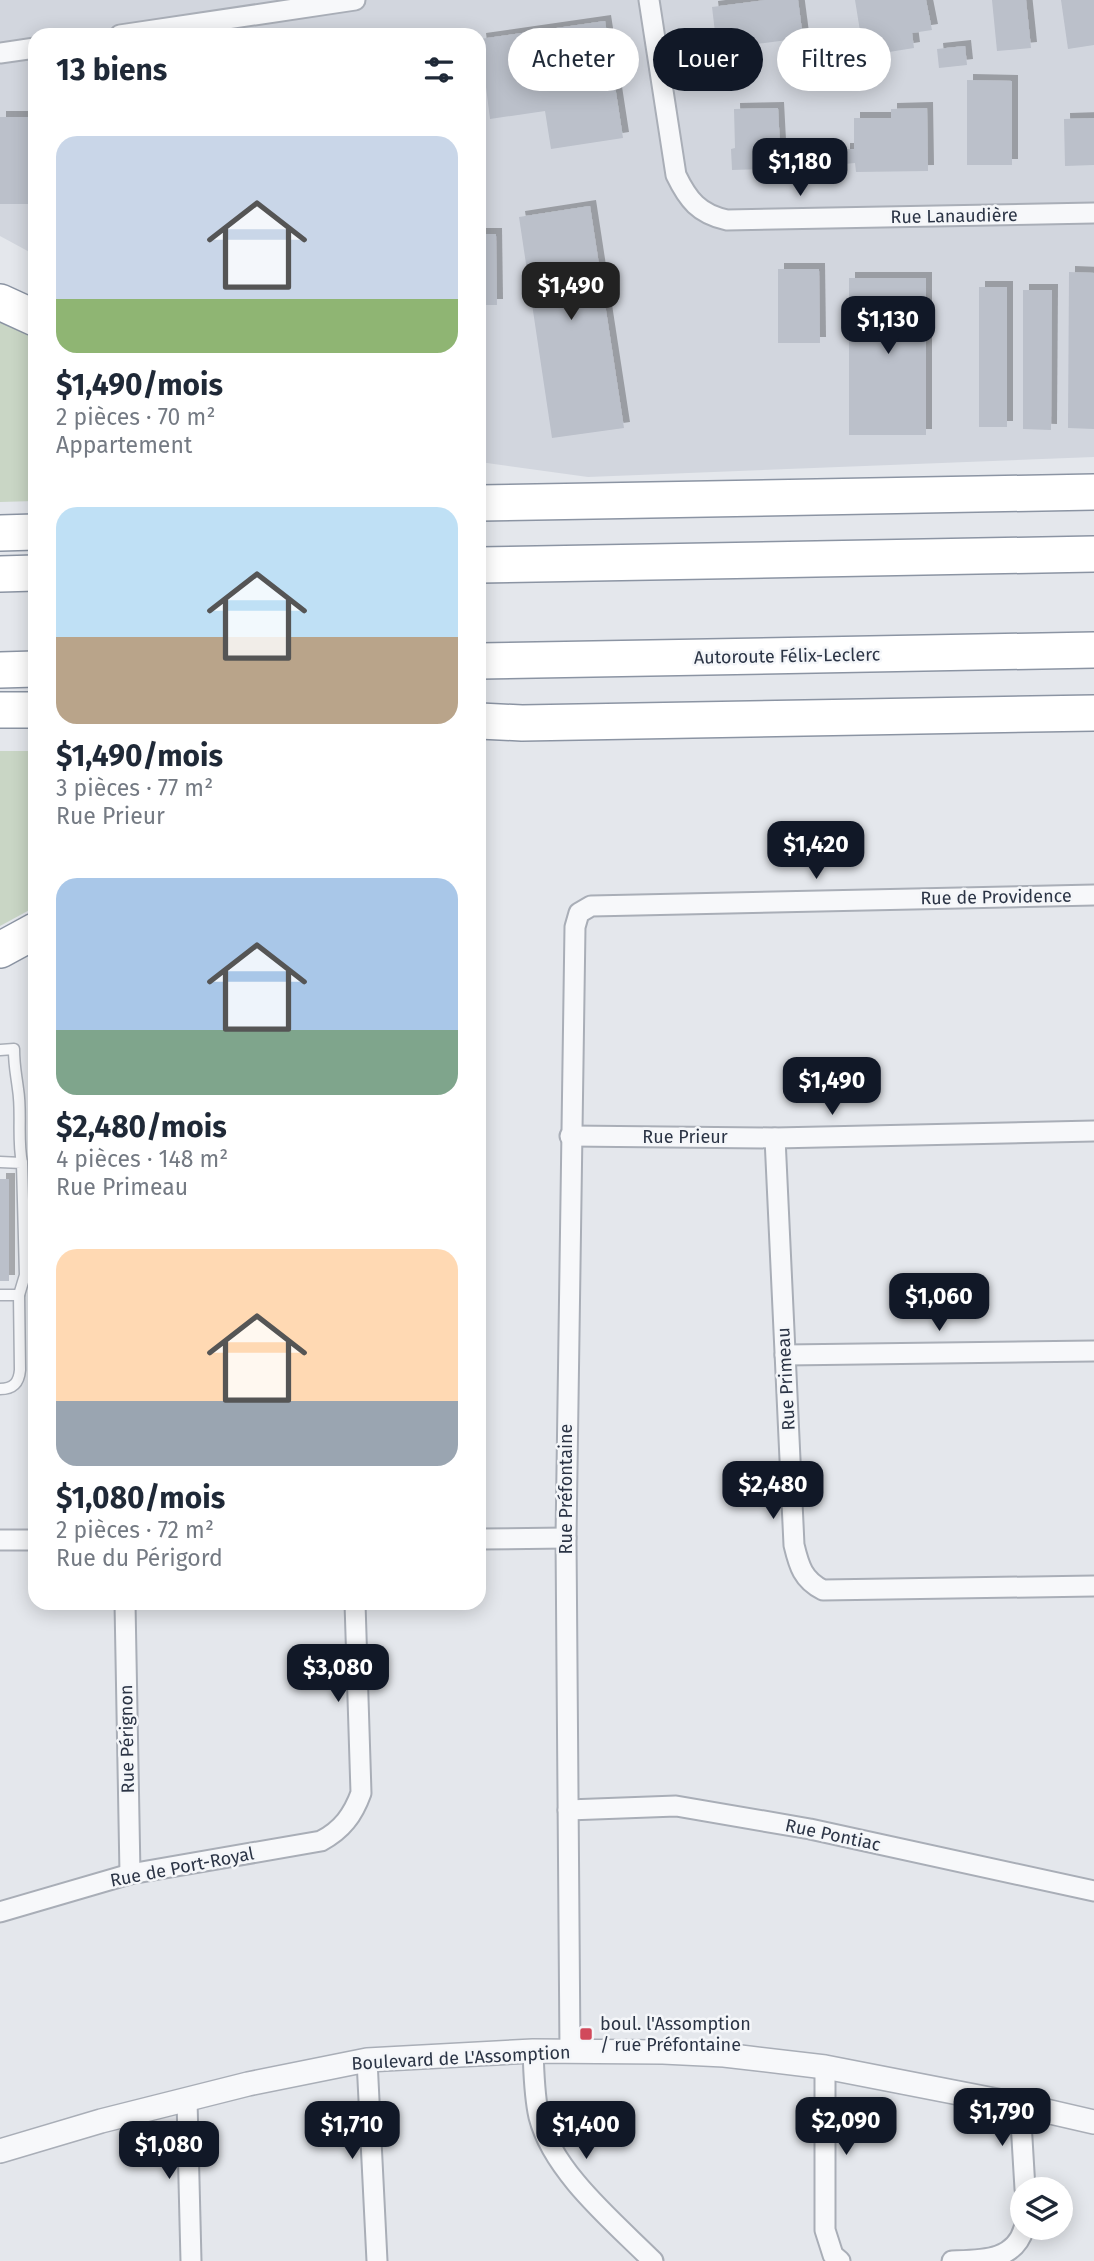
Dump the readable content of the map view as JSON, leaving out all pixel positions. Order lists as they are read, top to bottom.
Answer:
{
  "streets": {
    "highway": ["Autoroute Félix-Leclerc"],
    "street": [
      "Rue Lanaudière",
      "Rue de Providence",
      "Rue Prieur",
      "Rue Primeau",
      "Rue Préfontaine",
      "Rue Pérignon",
      "Rue Pontiac",
      "Rue de Port-Royal",
      "Boulevard de L'Assomption"
    ]
  },
  "crossings": [
    ["Rue de Providence", "Rue Préfontaine"],
    ["Rue Prieur", "Rue Primeau"],
    ["Rue Prieur", "Rue Préfontaine"],
    ["Rue Préfontaine", "Rue Pontiac"],
    ["Rue Préfontaine", "Boulevard de L'Assomption"],
    ["Rue Pérignon", "Rue de Port-Royal"]
  ],
  "places": {
    "transit": ["boul. l'Assomption / rue Préfontaine"]
  },
  "page": {
    "chip": ["Acheter", "Louer", "Filtres"],
    "heading": "13 biens",
    "list": [
      {
        "name": "$1,490/mois",
        "note": "2 pièces · 70 m² · Appartement"
      },
      {
        "name": "$1,490/mois",
        "note": "3 pièces · 77 m² · Rue Prieur"
      },
      {
        "name": "$2,480/mois",
        "note": "4 pièces · 148 m² · Rue Primeau"
      },
      {
        "name": "$1,080/mois",
        "note": "2 pièces · 72 m² · Rue du Périgord"
      }
    ],
    "price": [
      "$1,180",
      "$1,490",
      "$1,130",
      "$1,420",
      "$1,490",
      "$1,060",
      "$2,480",
      "$3,080",
      "$1,790",
      "$2,090",
      "$1,710",
      "$1,400",
      "$1,080"
    ]
  }
}
